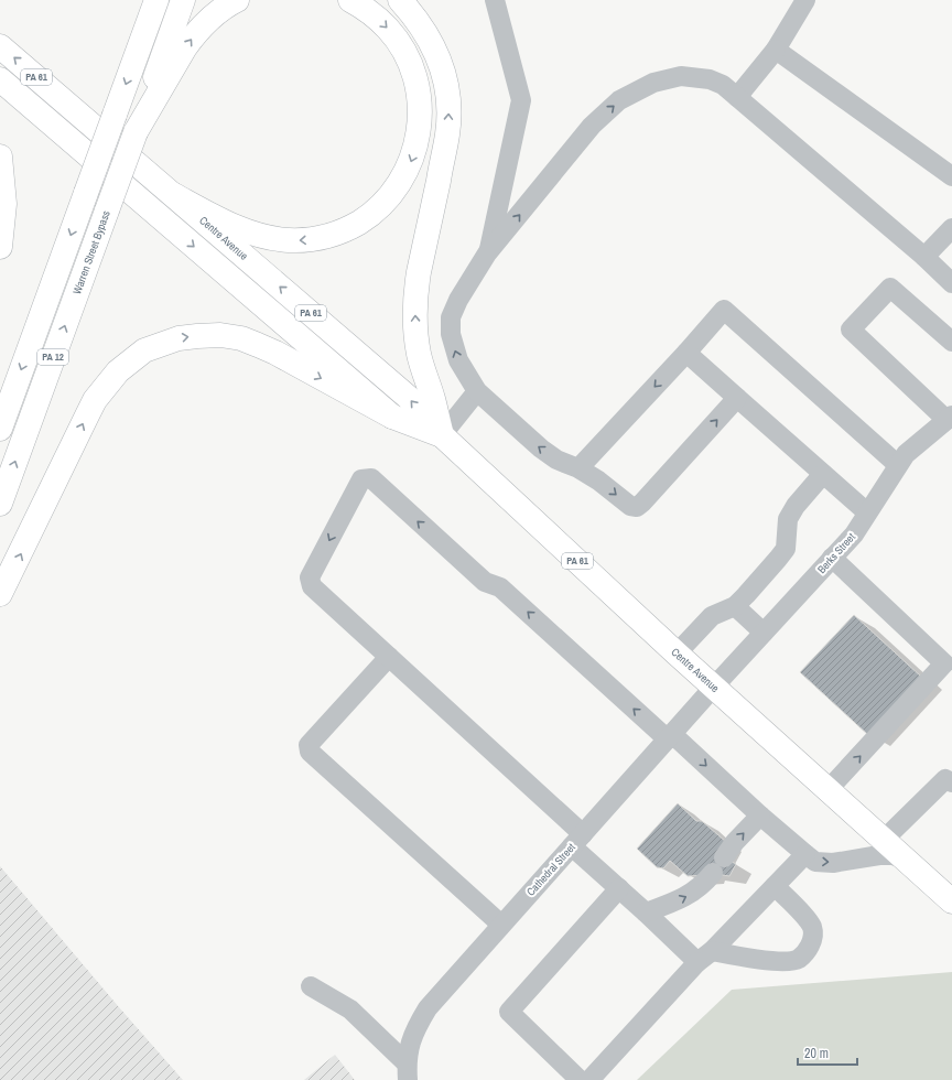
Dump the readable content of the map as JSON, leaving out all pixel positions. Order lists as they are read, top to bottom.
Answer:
{
  "streets": {
    "main road": [
      "PA 61",
      "Centre Avenue",
      "Warren Street Bypass",
      "PA 12"
    ],
    "street": ["Berks Street", "Cathedral Street"]
  },
  "crossings": [
    ["Centre Avenue", "Berks Street"],
    ["Centre Avenue", "Cathedral Street"],
    ["Berks Street", "Cathedral Street"]
  ],
  "scale_bar": "20 m"
}
